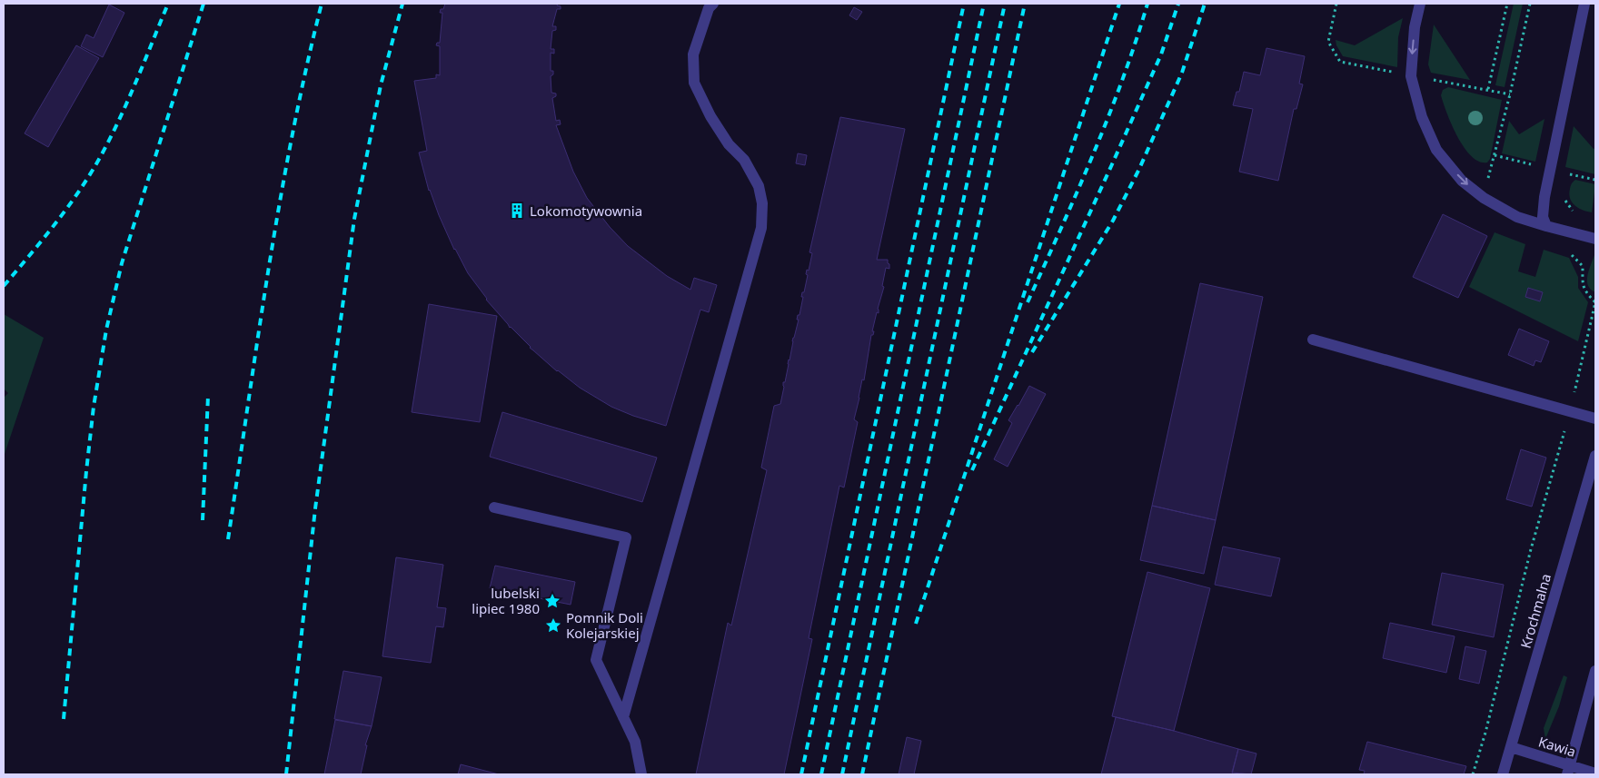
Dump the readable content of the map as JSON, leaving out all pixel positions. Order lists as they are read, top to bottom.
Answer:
{
  "streets": {
    "street": ["Krochmalna", "Kawia"]
  },
  "crossings": [
    ["Krochmalna", "Kawia"]
  ],
  "places": {
    "building": ["Lokomotywownia"],
    "place": ["lubelski lipiec 1980", "Pomnik Doli Kolejarskiej"]
  }
}
